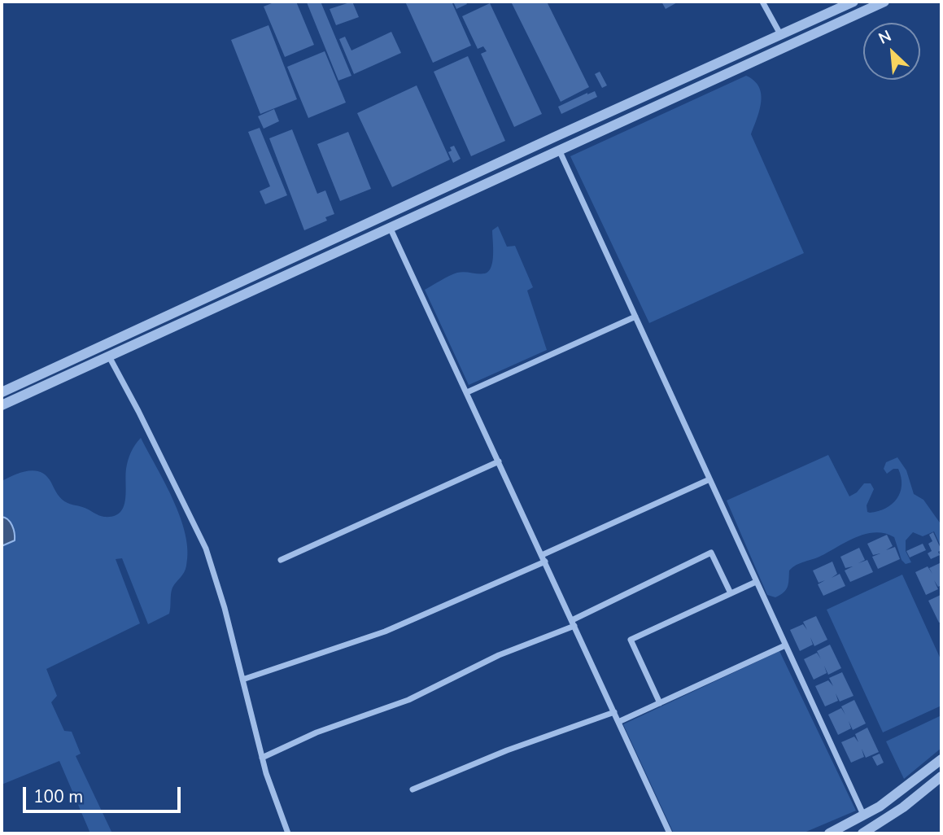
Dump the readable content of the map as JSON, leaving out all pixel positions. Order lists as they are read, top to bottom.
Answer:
{
  "scale_bar": "100 m",
  "north": "top left"
}
